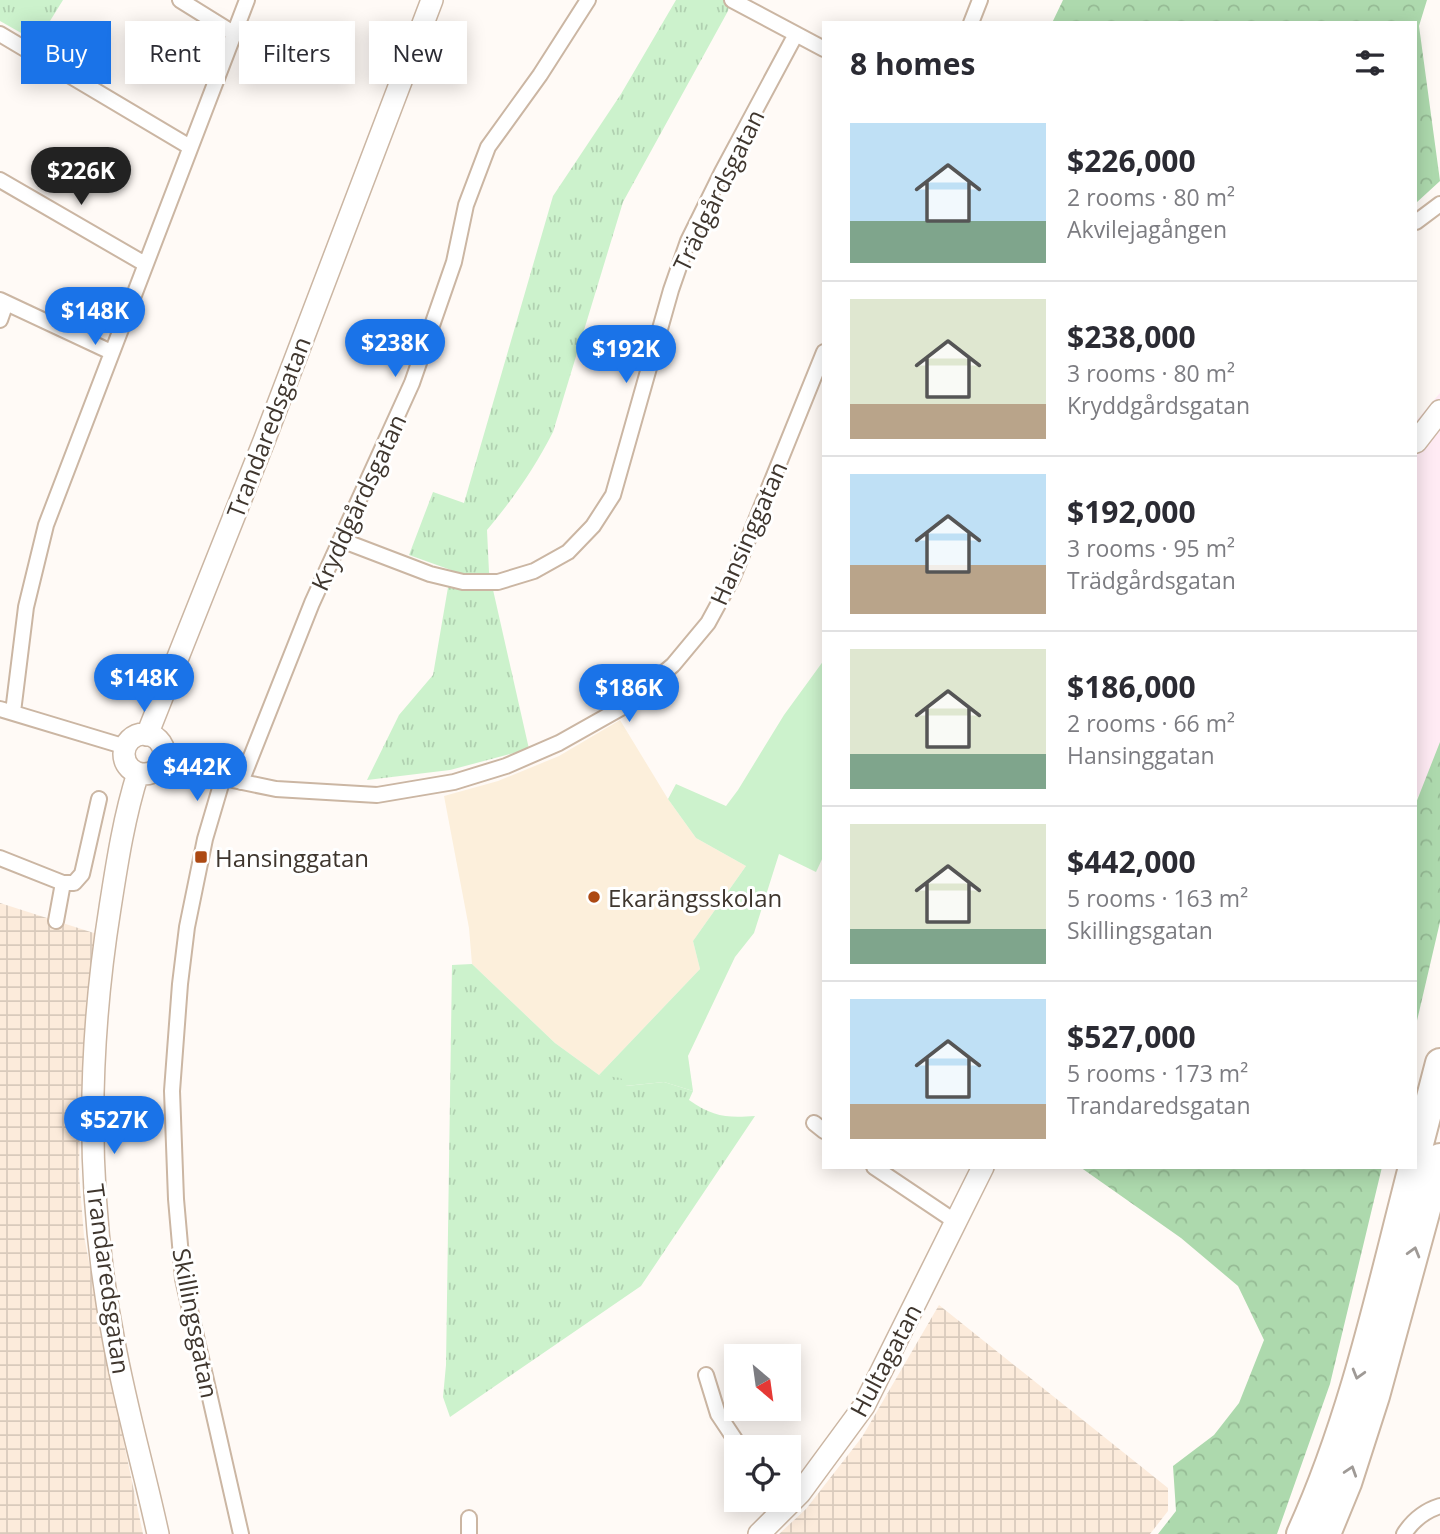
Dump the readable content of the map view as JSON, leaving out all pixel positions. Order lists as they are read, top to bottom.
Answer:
{
  "streets": {
    "street": [
      "Trädgårdsgatan",
      "Trandaredsgatan",
      "Kryddgårdsgatan",
      "Hansinggatan",
      "Skillingsgatan",
      "Hultagatan"
    ]
  },
  "crossings": [
    ["Trädgårdsgatan", "Kryddgårdsgatan"],
    ["Trandaredsgatan", "Hansinggatan"],
    ["Kryddgårdsgatan", "Hansinggatan"],
    ["Hansinggatan", "Skillingsgatan"]
  ],
  "places": {
    "transit": ["Hansinggatan"],
    "other": ["Ekarängsskolan"]
  },
  "north": "bottom right",
  "page": {
    "chip": [
      "Buy",
      "Rent",
      "Filters",
      "New"
    ],
    "heading": "8 homes",
    "list": [
      {
        "name": "$226,000",
        "note": "2 rooms · 80 m² · Akvilejagången"
      },
      {
        "name": "$238,000",
        "note": "3 rooms · 80 m² · Kryddgårdsgatan"
      },
      {
        "name": "$192,000",
        "note": "3 rooms · 95 m² · Trädgårdsgatan"
      },
      {
        "name": "$186,000",
        "note": "2 rooms · 66 m² · Hansinggatan"
      },
      {
        "name": "$442,000",
        "note": "5 rooms · 163 m² · Skillingsgatan"
      },
      {
        "name": "$527,000",
        "note": "5 rooms · 173 m² · Trandaredsgatan"
      }
    ],
    "price": [
      "$226K",
      "$148K",
      "$238K",
      "$192K",
      "$148K",
      "$186K",
      "$442K",
      "$527K"
    ]
  }
}
